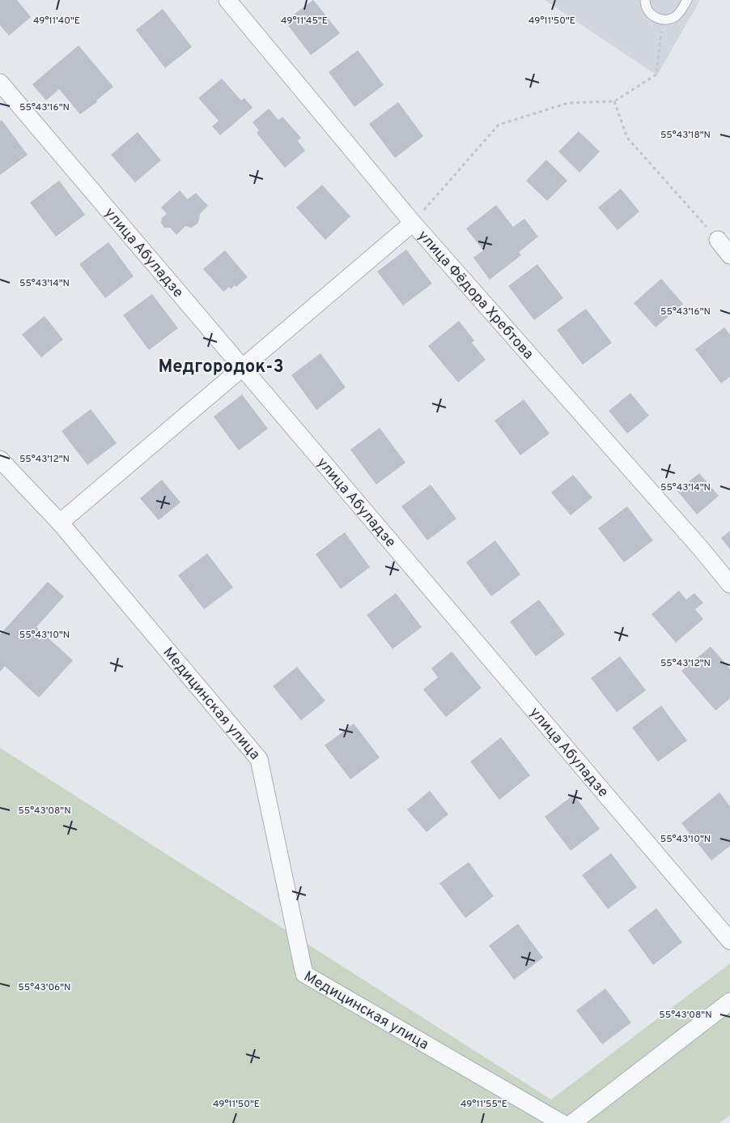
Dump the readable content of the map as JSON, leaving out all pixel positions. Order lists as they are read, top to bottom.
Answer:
{
  "streets": {
    "street": ["улица Абуладзе", "улица Фёдора Хребтова", "Медицинская улица"]
  },
  "districts": ["Медгородок-3"],
  "coordinates": [
    "49°11'40\"E",
    "49°11'45\"E",
    "49°11'50\"E",
    "55°43'16\"N",
    "55°43'18\"N",
    "55°43'14\"N",
    "55°43'12\"N",
    "55°43'10\"N",
    "55°43'08\"N",
    "55°43'06\"N",
    "49°11'55\"E"
  ]
}
